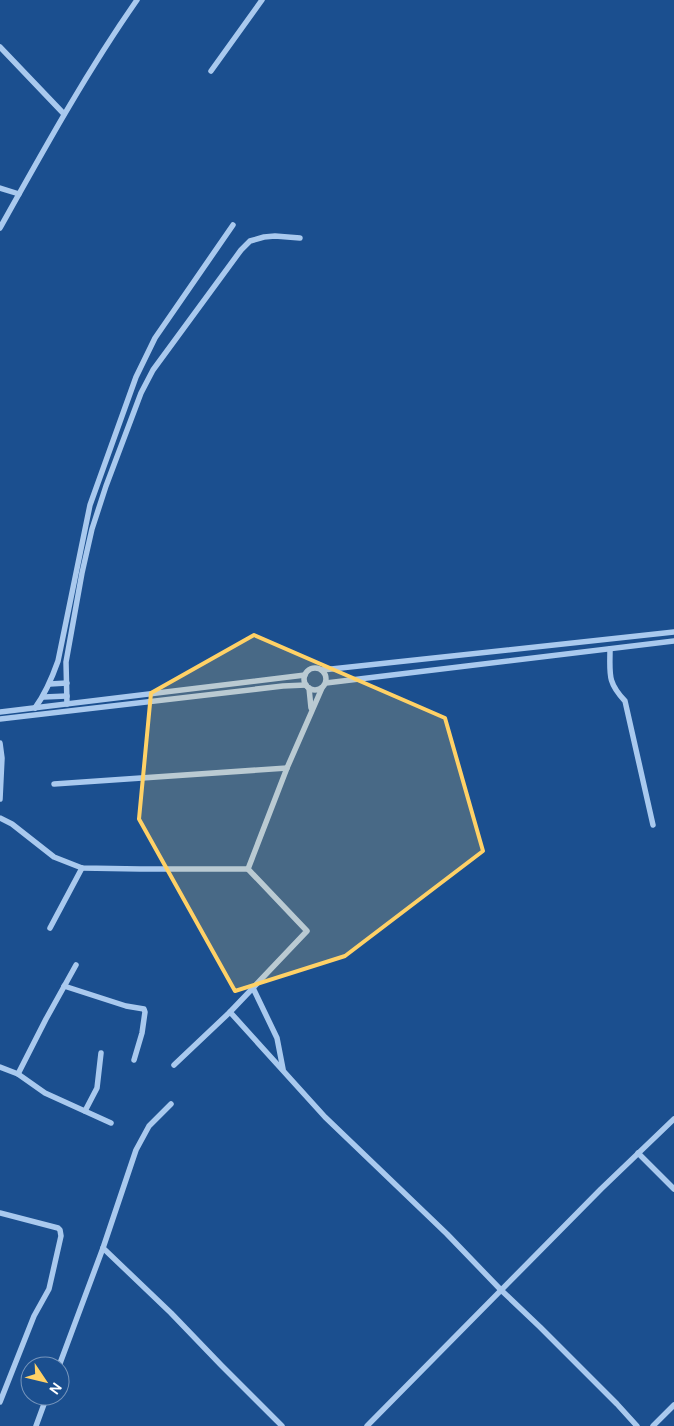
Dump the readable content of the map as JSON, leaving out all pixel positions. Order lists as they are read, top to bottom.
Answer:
{
  "north": "bottom right"
}
